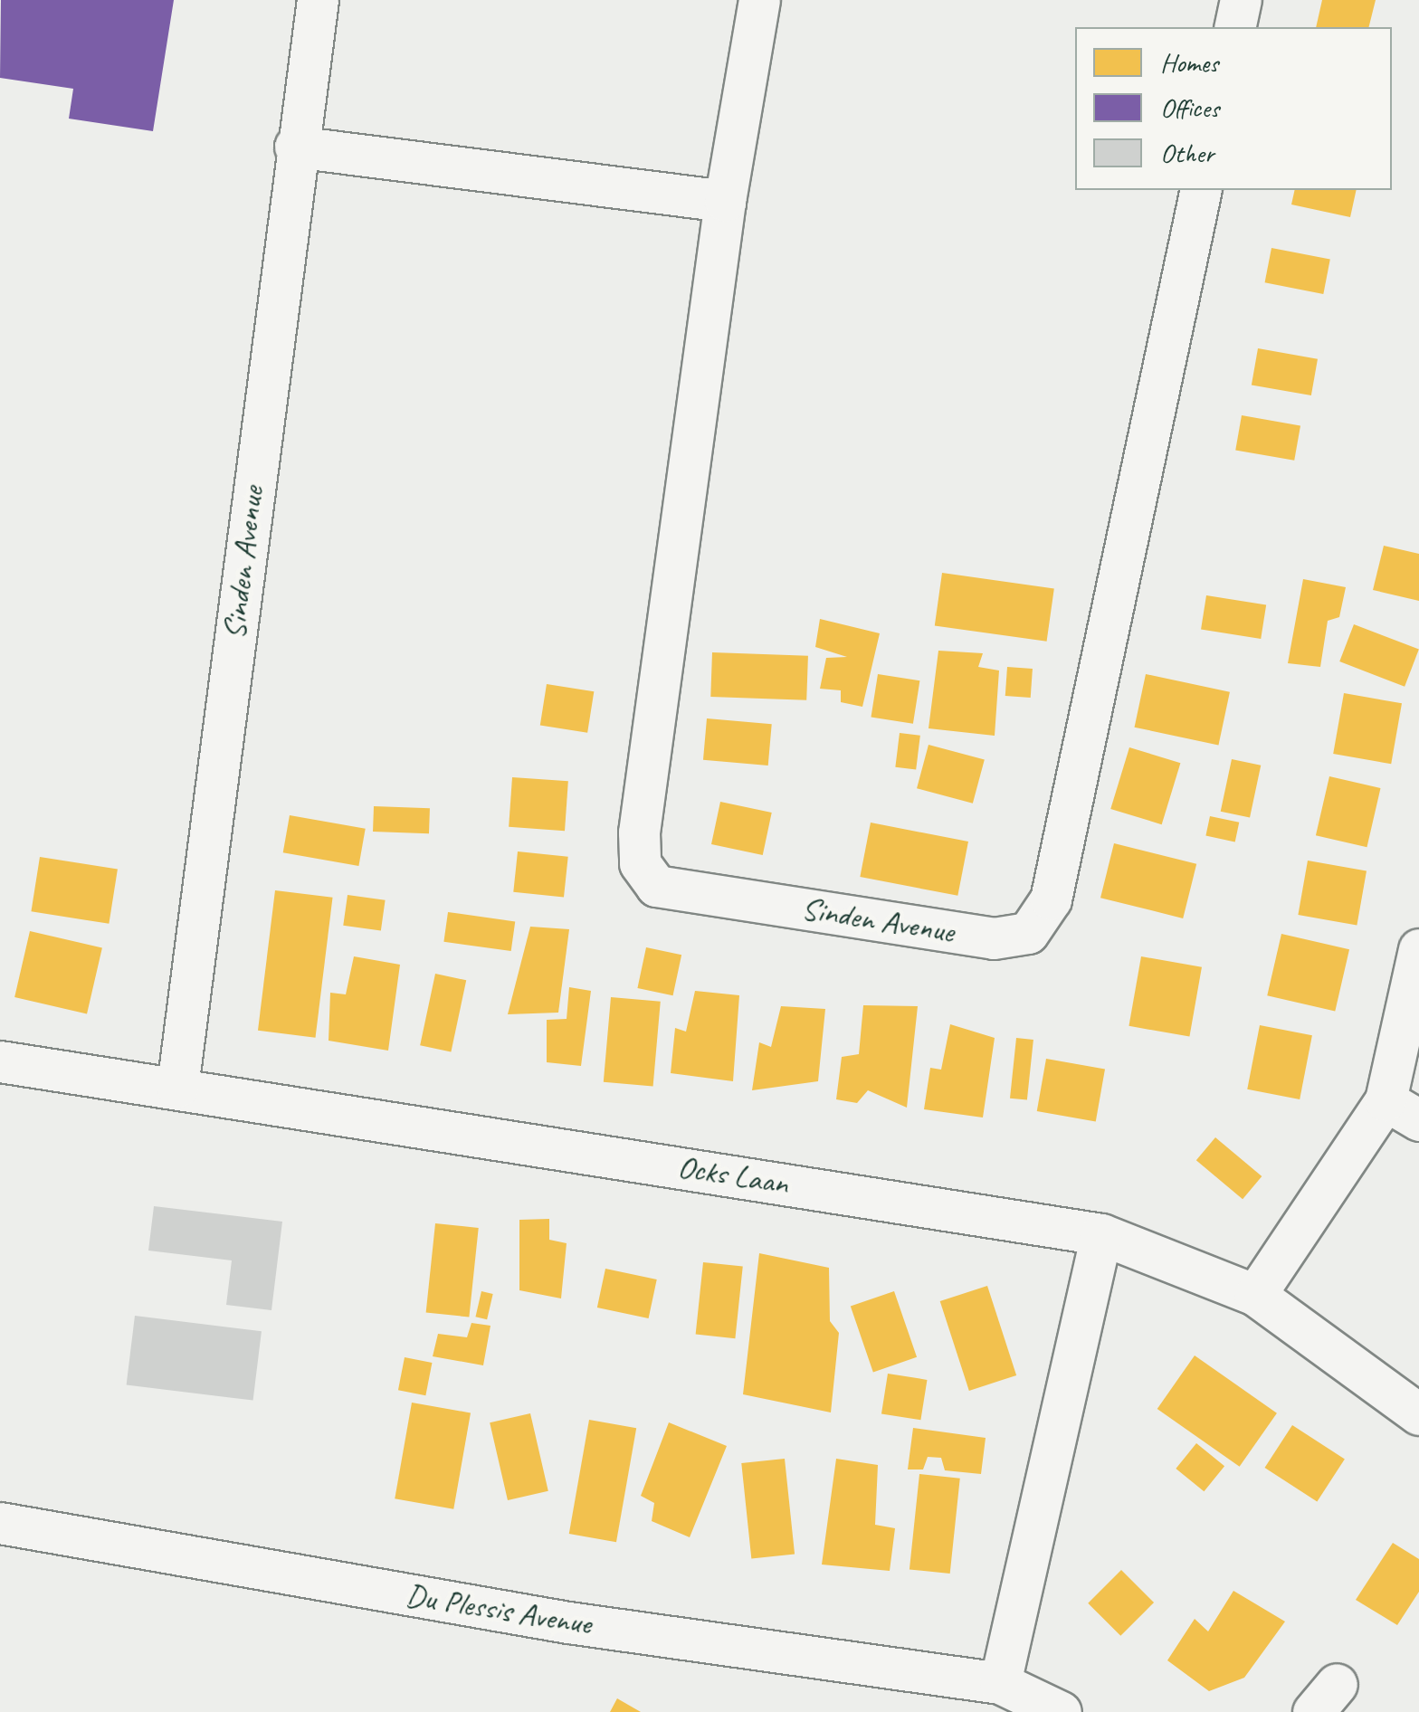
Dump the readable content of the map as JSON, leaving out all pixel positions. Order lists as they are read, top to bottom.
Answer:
{
  "streets": {
    "street": ["Sinden Avenue", "Ocks Laan", "Du Plessis Avenue"]
  },
  "crossings": [
    ["Sinden Avenue", "Ocks Laan"]
  ],
  "legend": ["Homes", "Offices", "Other"]
}
